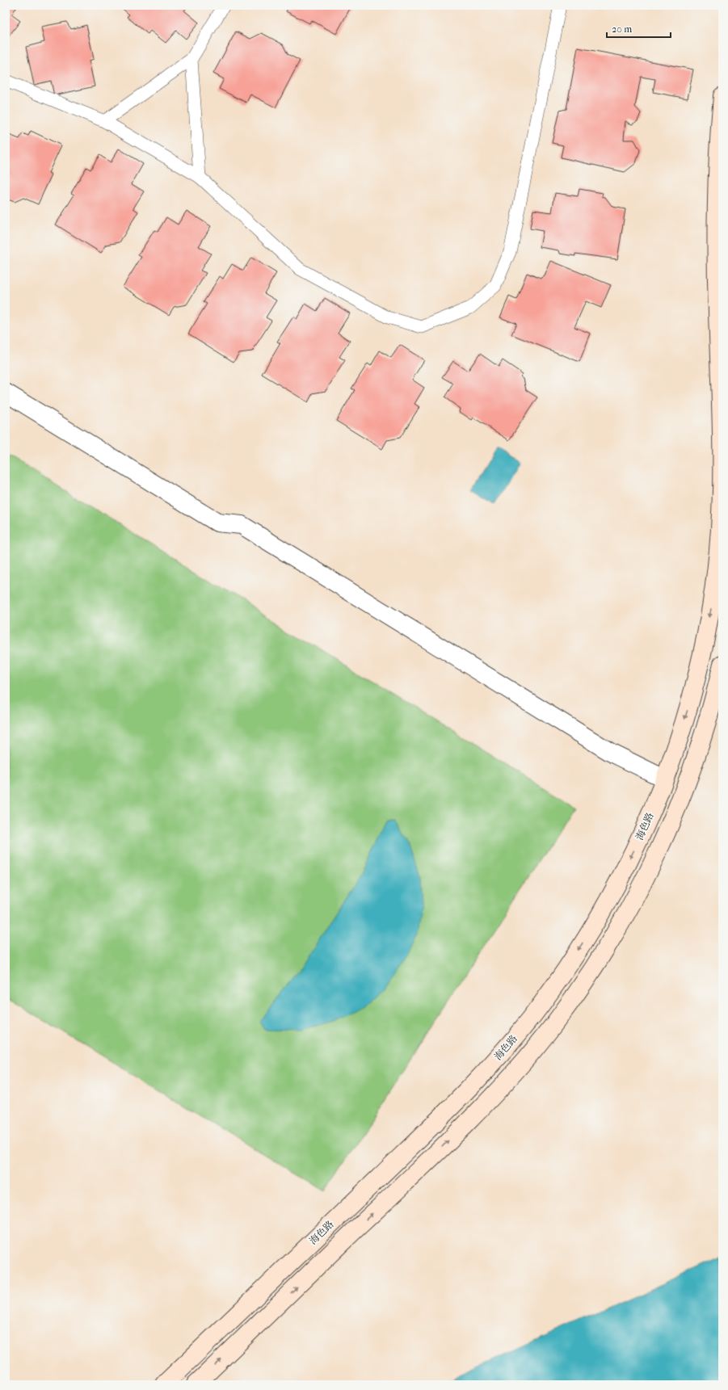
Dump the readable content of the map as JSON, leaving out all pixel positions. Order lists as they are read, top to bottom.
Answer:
{
  "streets": {
    "street": ["海色路"]
  },
  "scale_bar": "20 m"
}
